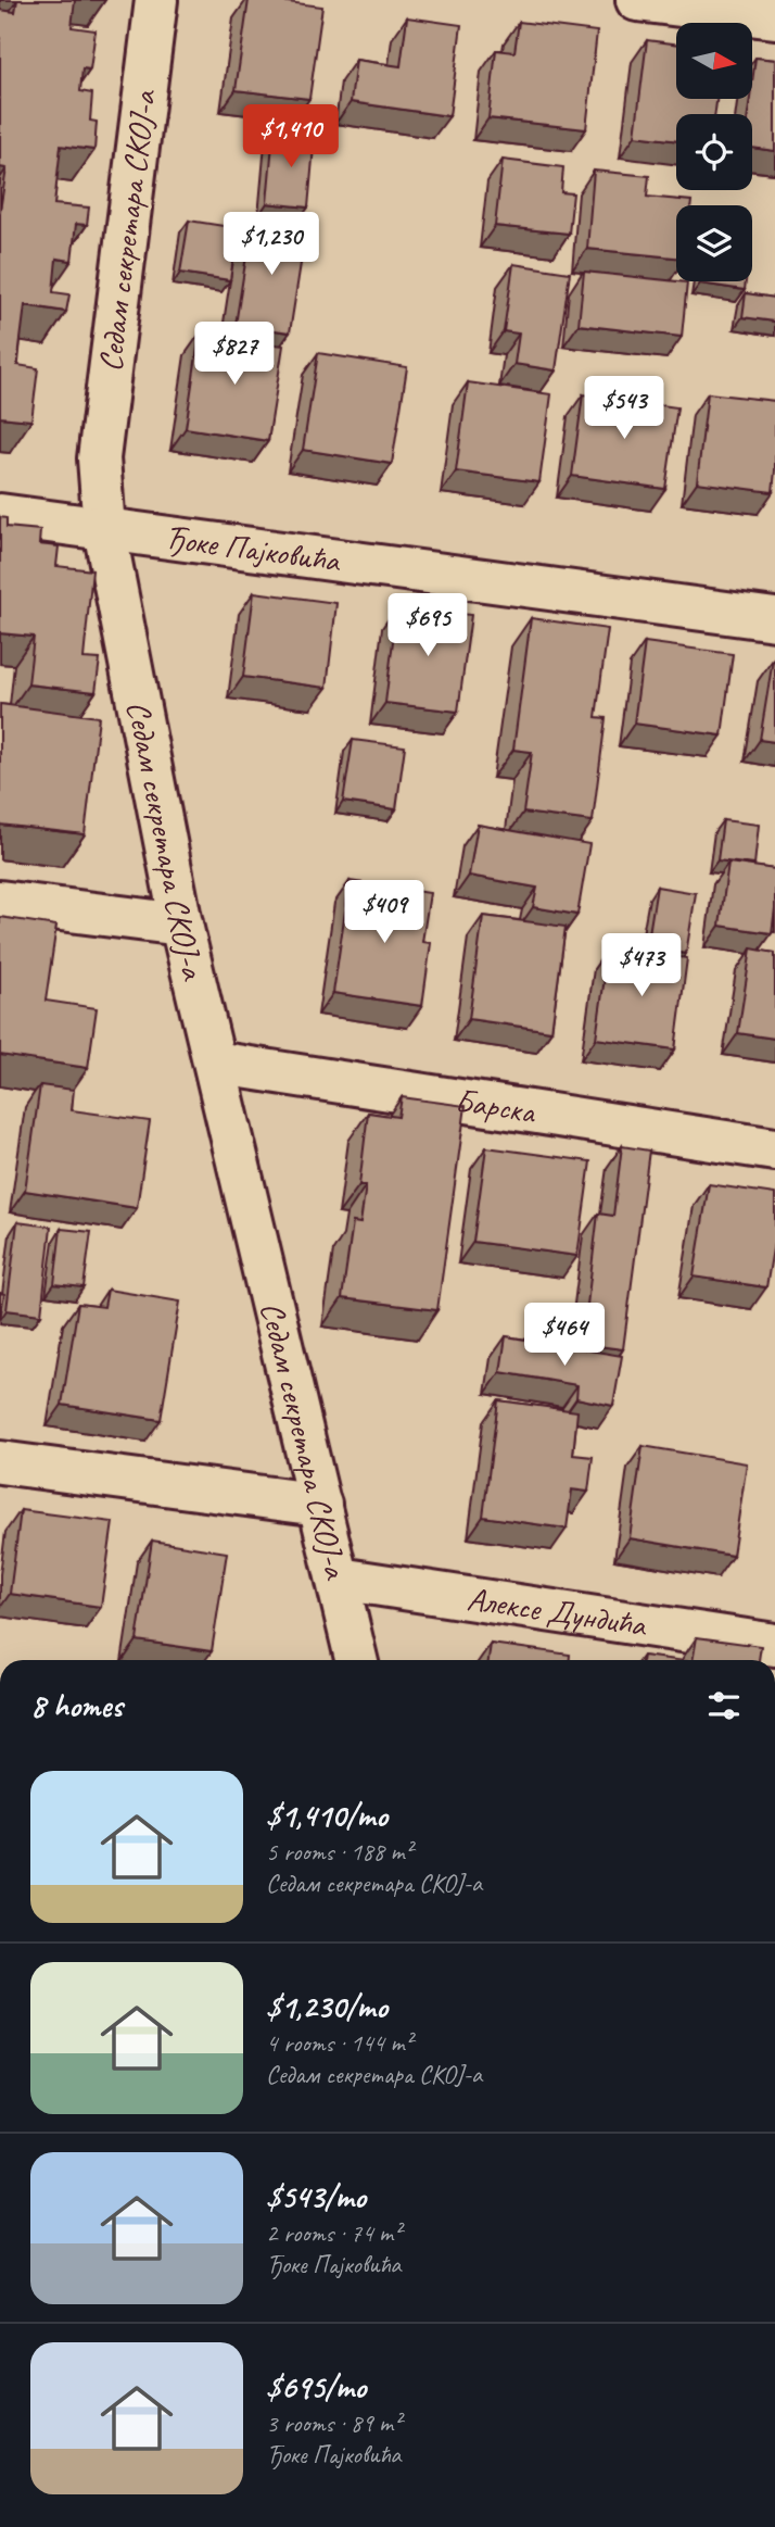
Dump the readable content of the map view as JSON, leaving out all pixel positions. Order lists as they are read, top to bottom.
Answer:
{
  "streets": {
    "street": [
      "Седам секретара СКОЈ-а",
      "Ђоке Пајковића",
      "Барска",
      "Алексе Дундића"
    ]
  },
  "crossings": [
    ["Седам секретара СКОЈ-а", "Ђоке Пајковића"],
    ["Седам секретара СКОЈ-а", "Барска"],
    ["Седам секретара СКОЈ-а", "Алексе Дундића"]
  ],
  "north": "right",
  "page": {
    "price": [
      "$1,410",
      "$1,230",
      "$827",
      "$543",
      "$695",
      "$409",
      "$473",
      "$464"
    ],
    "heading": "8 homes",
    "list": [
      {
        "name": "$1,410/mo",
        "note": "5 rooms · 188 m² · Седам секретара СКОЈ-а"
      },
      {
        "name": "$1,230/mo",
        "note": "4 rooms · 144 m² · Седам секретара СКОЈ-а"
      },
      {
        "name": "$543/mo",
        "note": "2 rooms · 74 m² · Ђоке Пајковића"
      },
      {
        "name": "$695/mo",
        "note": "3 rooms · 89 m² · Ђоке Пајковића"
      }
    ]
  }
}
